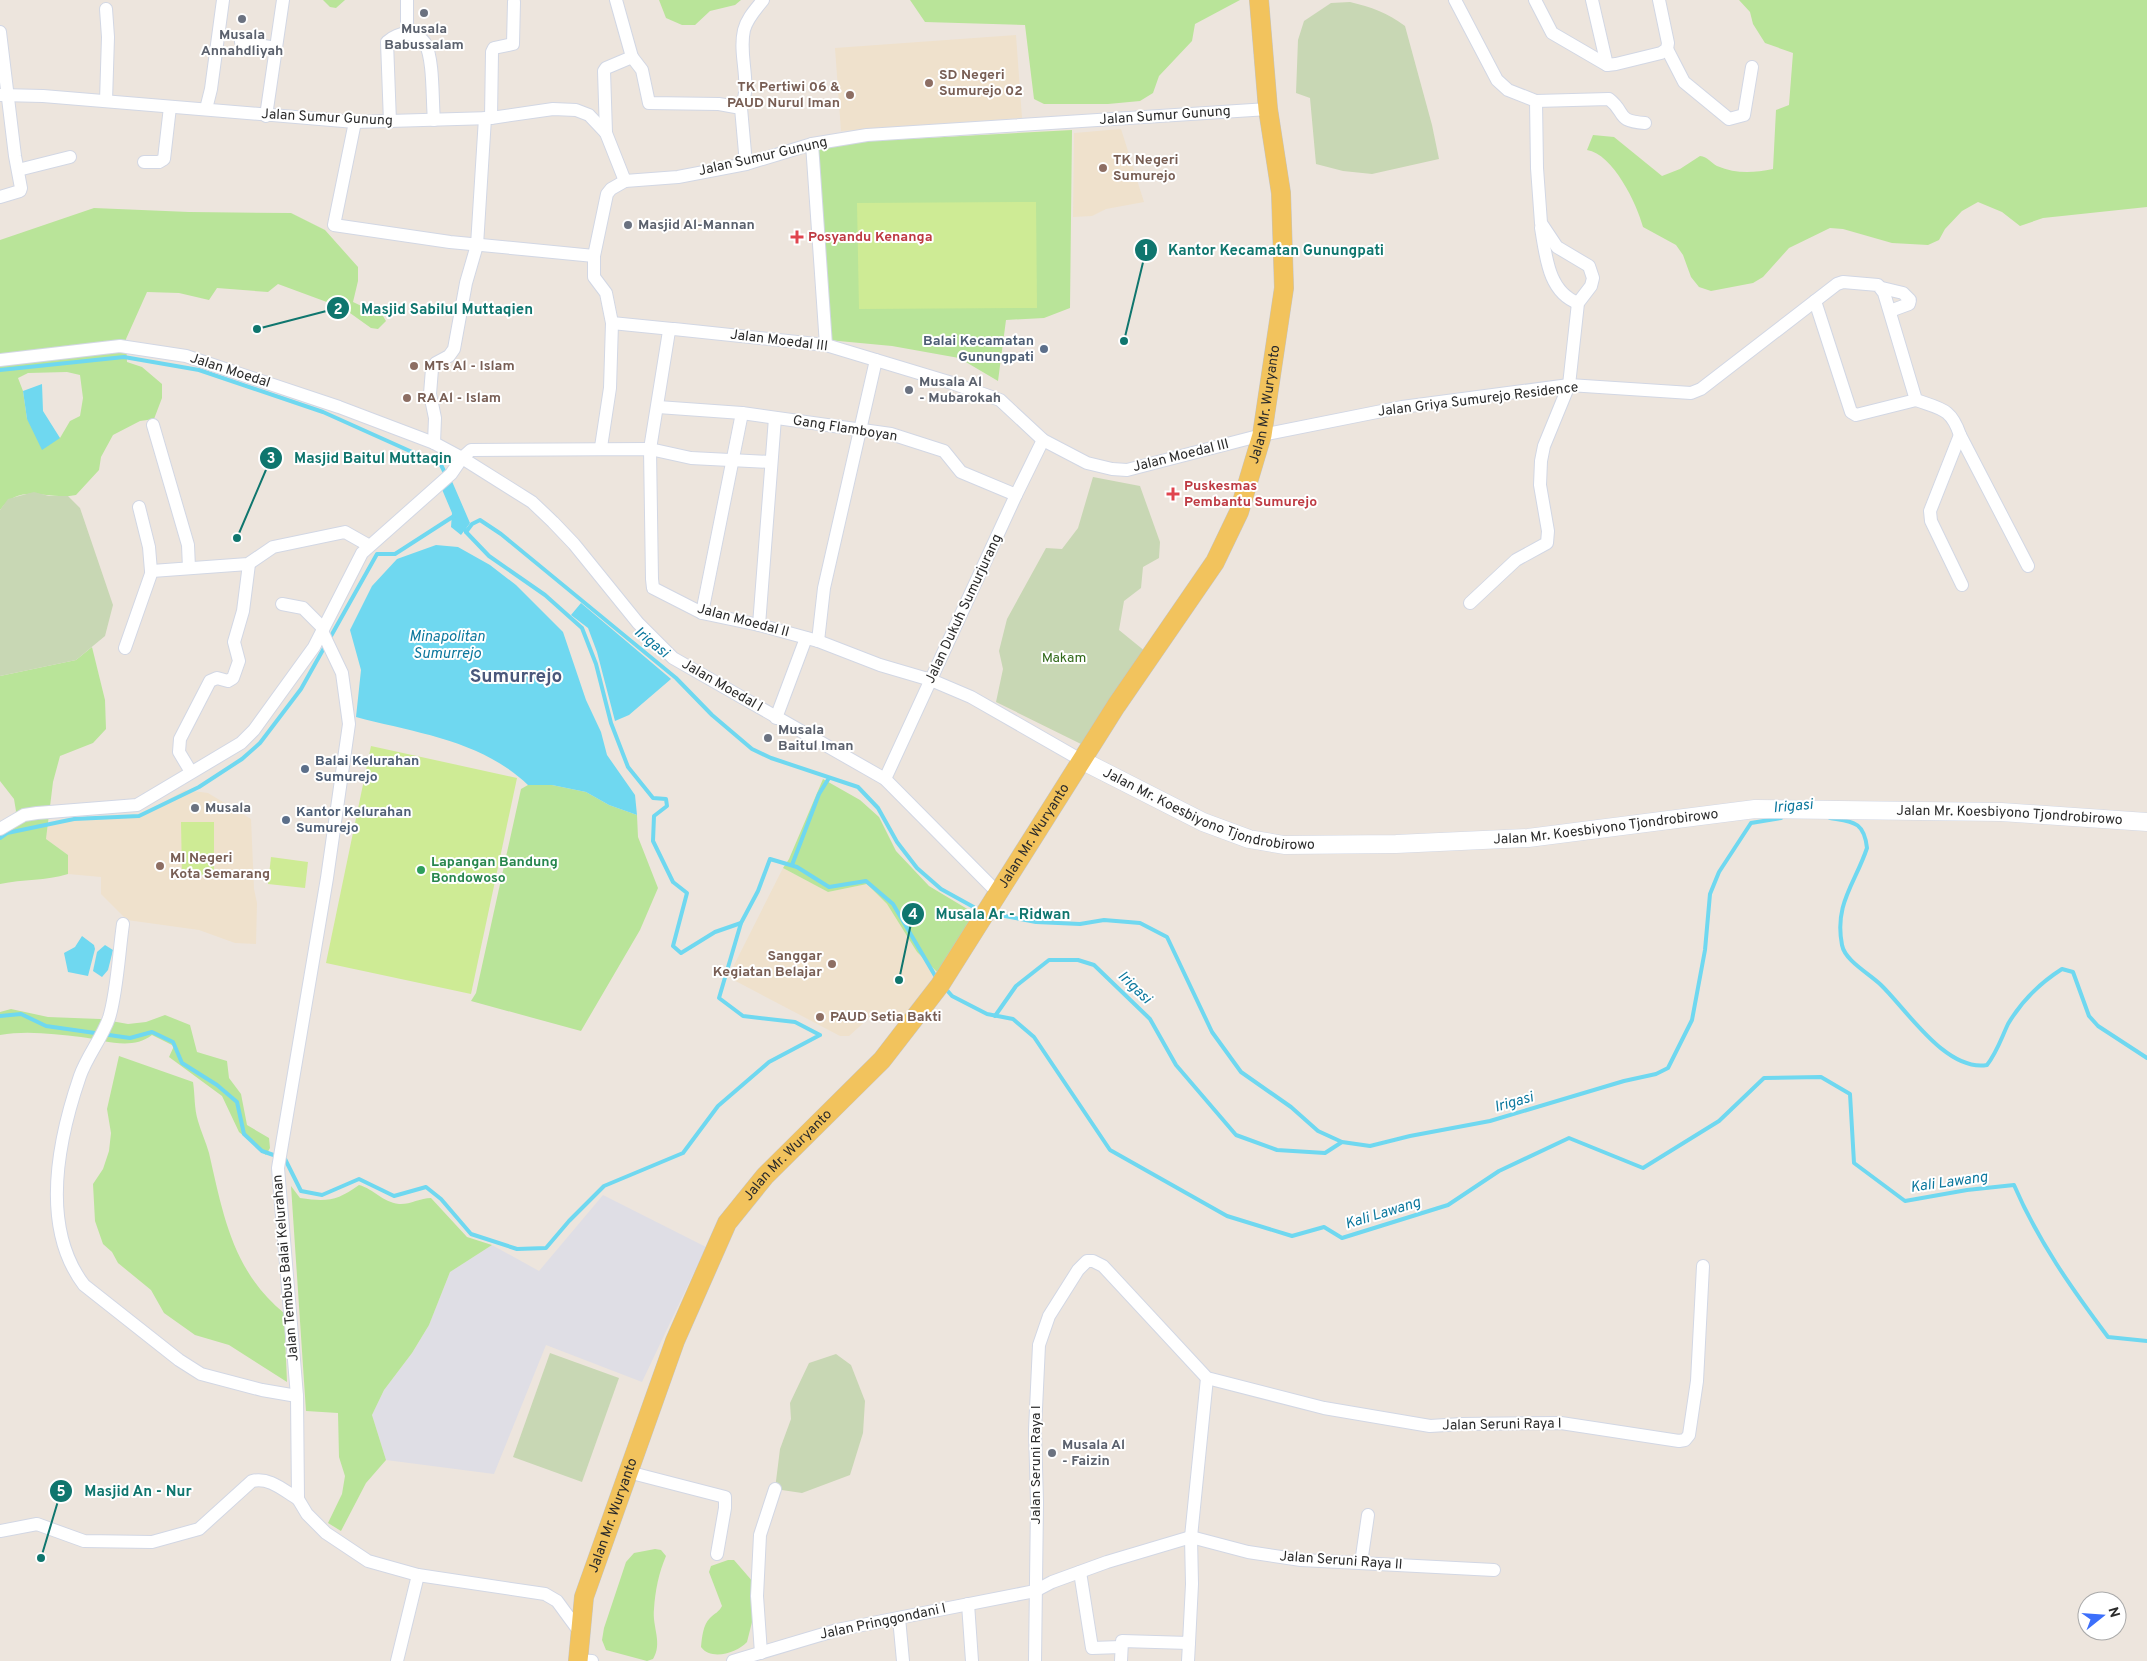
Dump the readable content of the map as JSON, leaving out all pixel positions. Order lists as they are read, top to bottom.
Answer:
{
  "streets": {
    "main road": ["Jalan Mr. Wuryanto", "Jalan Mr. Koesbiyono Tjondrobirowo"],
    "street": [
      "Jalan Sumur Gunung",
      "Jalan Moedal III",
      "Jalan Moedal",
      "Jalan Griya Sumurejo Residence",
      "Gang Flamboyan",
      "Jalan Dukuh Sumurjurang",
      "Jalan Moedal II",
      "Jalan Moedal I",
      "Jalan Tembus Balai Kelurahan",
      "Jalan Seruni Raya I",
      "Jalan Seruni Raya II",
      "Jalan Pringgondani I"
    ]
  },
  "crossings": [
    ["Jalan Sumur Gunung", "Jalan Mr. Wuryanto"],
    ["Jalan Moedal III", "Jalan Griya Sumurejo Residence"],
    ["Jalan Moedal III", "Jalan Mr. Wuryanto"],
    ["Jalan Moedal III", "Jalan Dukuh Sumurjurang"],
    ["Jalan Moedal", "Jalan Moedal I"],
    ["Jalan Griya Sumurejo Residence", "Jalan Mr. Wuryanto"],
    ["Jalan Mr. Wuryanto", "Jalan Moedal II"],
    ["Jalan Mr. Wuryanto", "Jalan Moedal I"],
    ["Jalan Mr. Wuryanto", "Jalan Mr. Koesbiyono Tjondrobirowo"],
    ["Gang Flamboyan", "Jalan Dukuh Sumurjurang"],
    ["Jalan Dukuh Sumurjurang", "Jalan Moedal II"],
    ["Jalan Dukuh Sumurjurang", "Jalan Moedal I"],
    ["Jalan Moedal II", "Jalan Mr. Koesbiyono Tjondrobirowo"],
    ["Jalan Seruni Raya I", "Jalan Pringgondani I"]
  ],
  "districts": ["Sumurrejo"],
  "water": ["Minapolitan Sumurrejo", "Irigasi", "Kali Lawang"],
  "parks": ["Makam"],
  "places": {
    "other": [
      "Musala Babussalam",
      "Musala Annahdliyah",
      "SD Negeri Sumurejo 02",
      "TK Pertiwi 06 & PAUD Nurul Iman",
      "TK Negeri Sumurejo",
      "Masjid Al-Mannan",
      "Masjid Sabilul Muttaqien",
      "Kantor Kecamatan Gunungpati",
      "Balai Kecamatan Gunungpati",
      "MTs Al - Islam",
      "Musala Al - Mubarokah",
      "RA Al - Islam",
      "Masjid Baitul Muttaqin",
      "Musala Baitul Iman",
      "Balai Kelurahan Sumurejo",
      "Musala",
      "Kantor Kelurahan Sumurejo",
      "MI Negeri Kota Semarang",
      "Lapangan Bandung Bondowoso",
      "Sanggar Kegiatan Belajar",
      "Musala Ar - Ridwan",
      "PAUD Setia Bakti",
      "Musala Al - Faizin",
      "Masjid An - Nur"
    ],
    "health": ["Posyandu Kenanga", "Puskesmas Pembantu Sumurejo"]
  },
  "north": "right"
}
